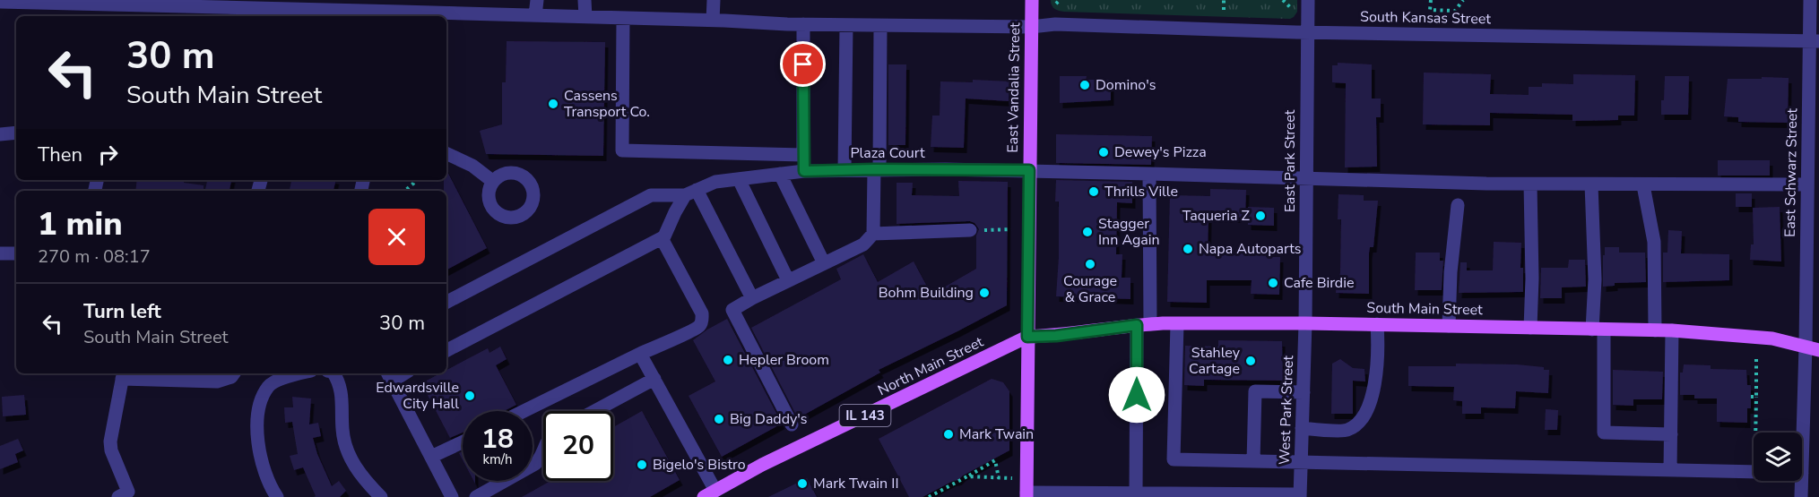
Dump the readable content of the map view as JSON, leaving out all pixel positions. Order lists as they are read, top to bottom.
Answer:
{
  "streets": {
    "main road": [
      "East Vandalia Street",
      "South Main Street",
      "North Main Street",
      "IL 143"
    ],
    "street": [
      "South Kansas Street",
      "Plaza Court",
      "East Park Street",
      "East Schwarz Street",
      "West Park Street"
    ]
  },
  "crossings": [
    ["South Kansas Street", "East Vandalia Street"],
    ["South Kansas Street", "East Park Street"],
    ["South Kansas Street", "East Schwarz Street"],
    ["East Vandalia Street", "Plaza Court"],
    ["East Vandalia Street", "South Main Street"],
    ["East Vandalia Street", "North Main Street"],
    ["Plaza Court", "East Park Street"],
    ["Plaza Court", "East Schwarz Street"],
    ["East Park Street", "South Main Street"],
    ["East Park Street", "West Park Street"],
    ["East Schwarz Street", "South Main Street"],
    ["South Main Street", "North Main Street"],
    ["South Main Street", "West Park Street"]
  ],
  "places": [
    "Domino's",
    "Cassens Transport Co.",
    "Dewey's Pizza",
    "Thrills Ville",
    "Taqueria Z",
    "Stagger Inn Again",
    "Napa Autoparts",
    "Courage & Grace",
    "Cafe Birdie",
    "Bohm Building",
    "Hepler Broom",
    "Stahley Cartage",
    "Edwardsville City Hall",
    "Big Daddy's",
    "Mark Twain",
    "Bigelo's Bistro",
    "Mark Twain II"
  ],
  "page": {
    "turn": ["30 m", "South Main Street"],
    "then": "Then",
    "heading": ["1 min", "270 m · 08:17"],
    "list": [
      {
        "name": "Turn left",
        "note": "South Main Street",
        "value": "30 m"
      }
    ],
    "speed": "18 km/h",
    "limit": "20"
  }
}
